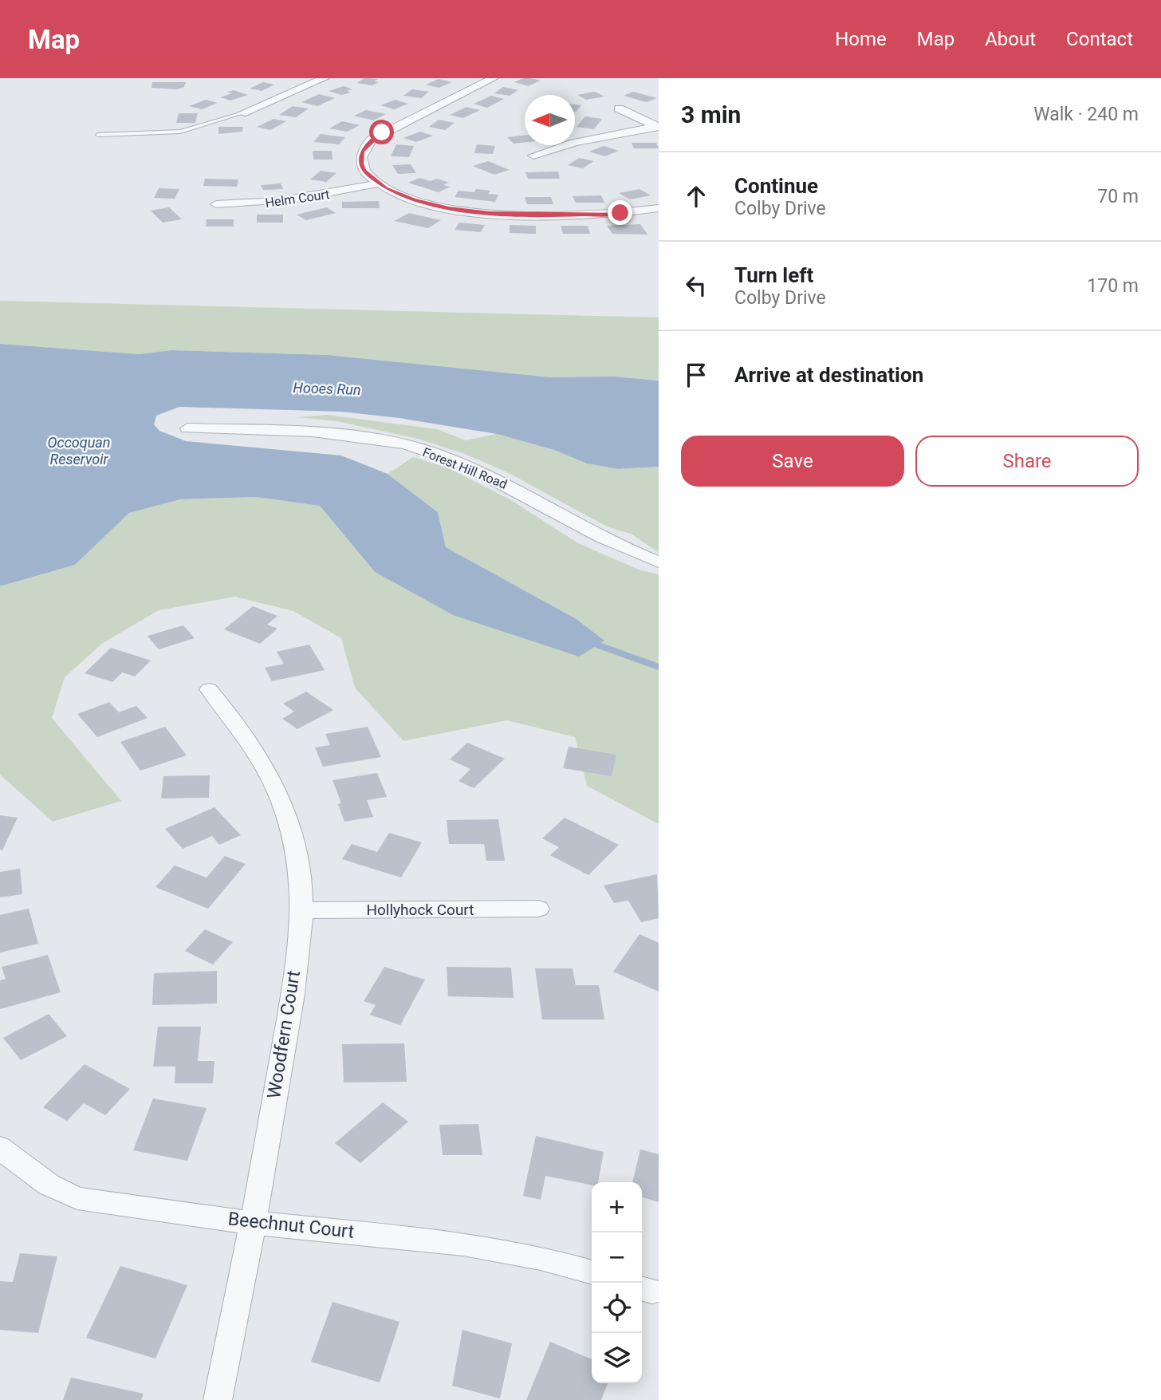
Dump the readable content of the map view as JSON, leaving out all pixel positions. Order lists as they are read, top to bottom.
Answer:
{
  "streets": {
    "street": [
      "Helm Court",
      "Forest Hill Road",
      "Hollyhock Court",
      "Woodfern Court",
      "Beechnut Court"
    ]
  },
  "crossings": [
    ["Hollyhock Court", "Woodfern Court"],
    ["Woodfern Court", "Beechnut Court"]
  ],
  "water": ["Hooes Run", "Occoquan Reservoir"],
  "north": "left",
  "page": {
    "header": "Map",
    "nav": [
      "Home",
      "Map",
      "About",
      "Contact"
    ],
    "heading": ["3 min", "Walk · 240 m"],
    "list": [
      ["Continue", "Colby Drive", "70 m"],
      ["Turn left", "Colby Drive", "170 m"],
      "Arrive at destination"
    ],
    "buttons": ["Save", "Share"],
    "map_buttons": ["+", "−"]
  }
}
